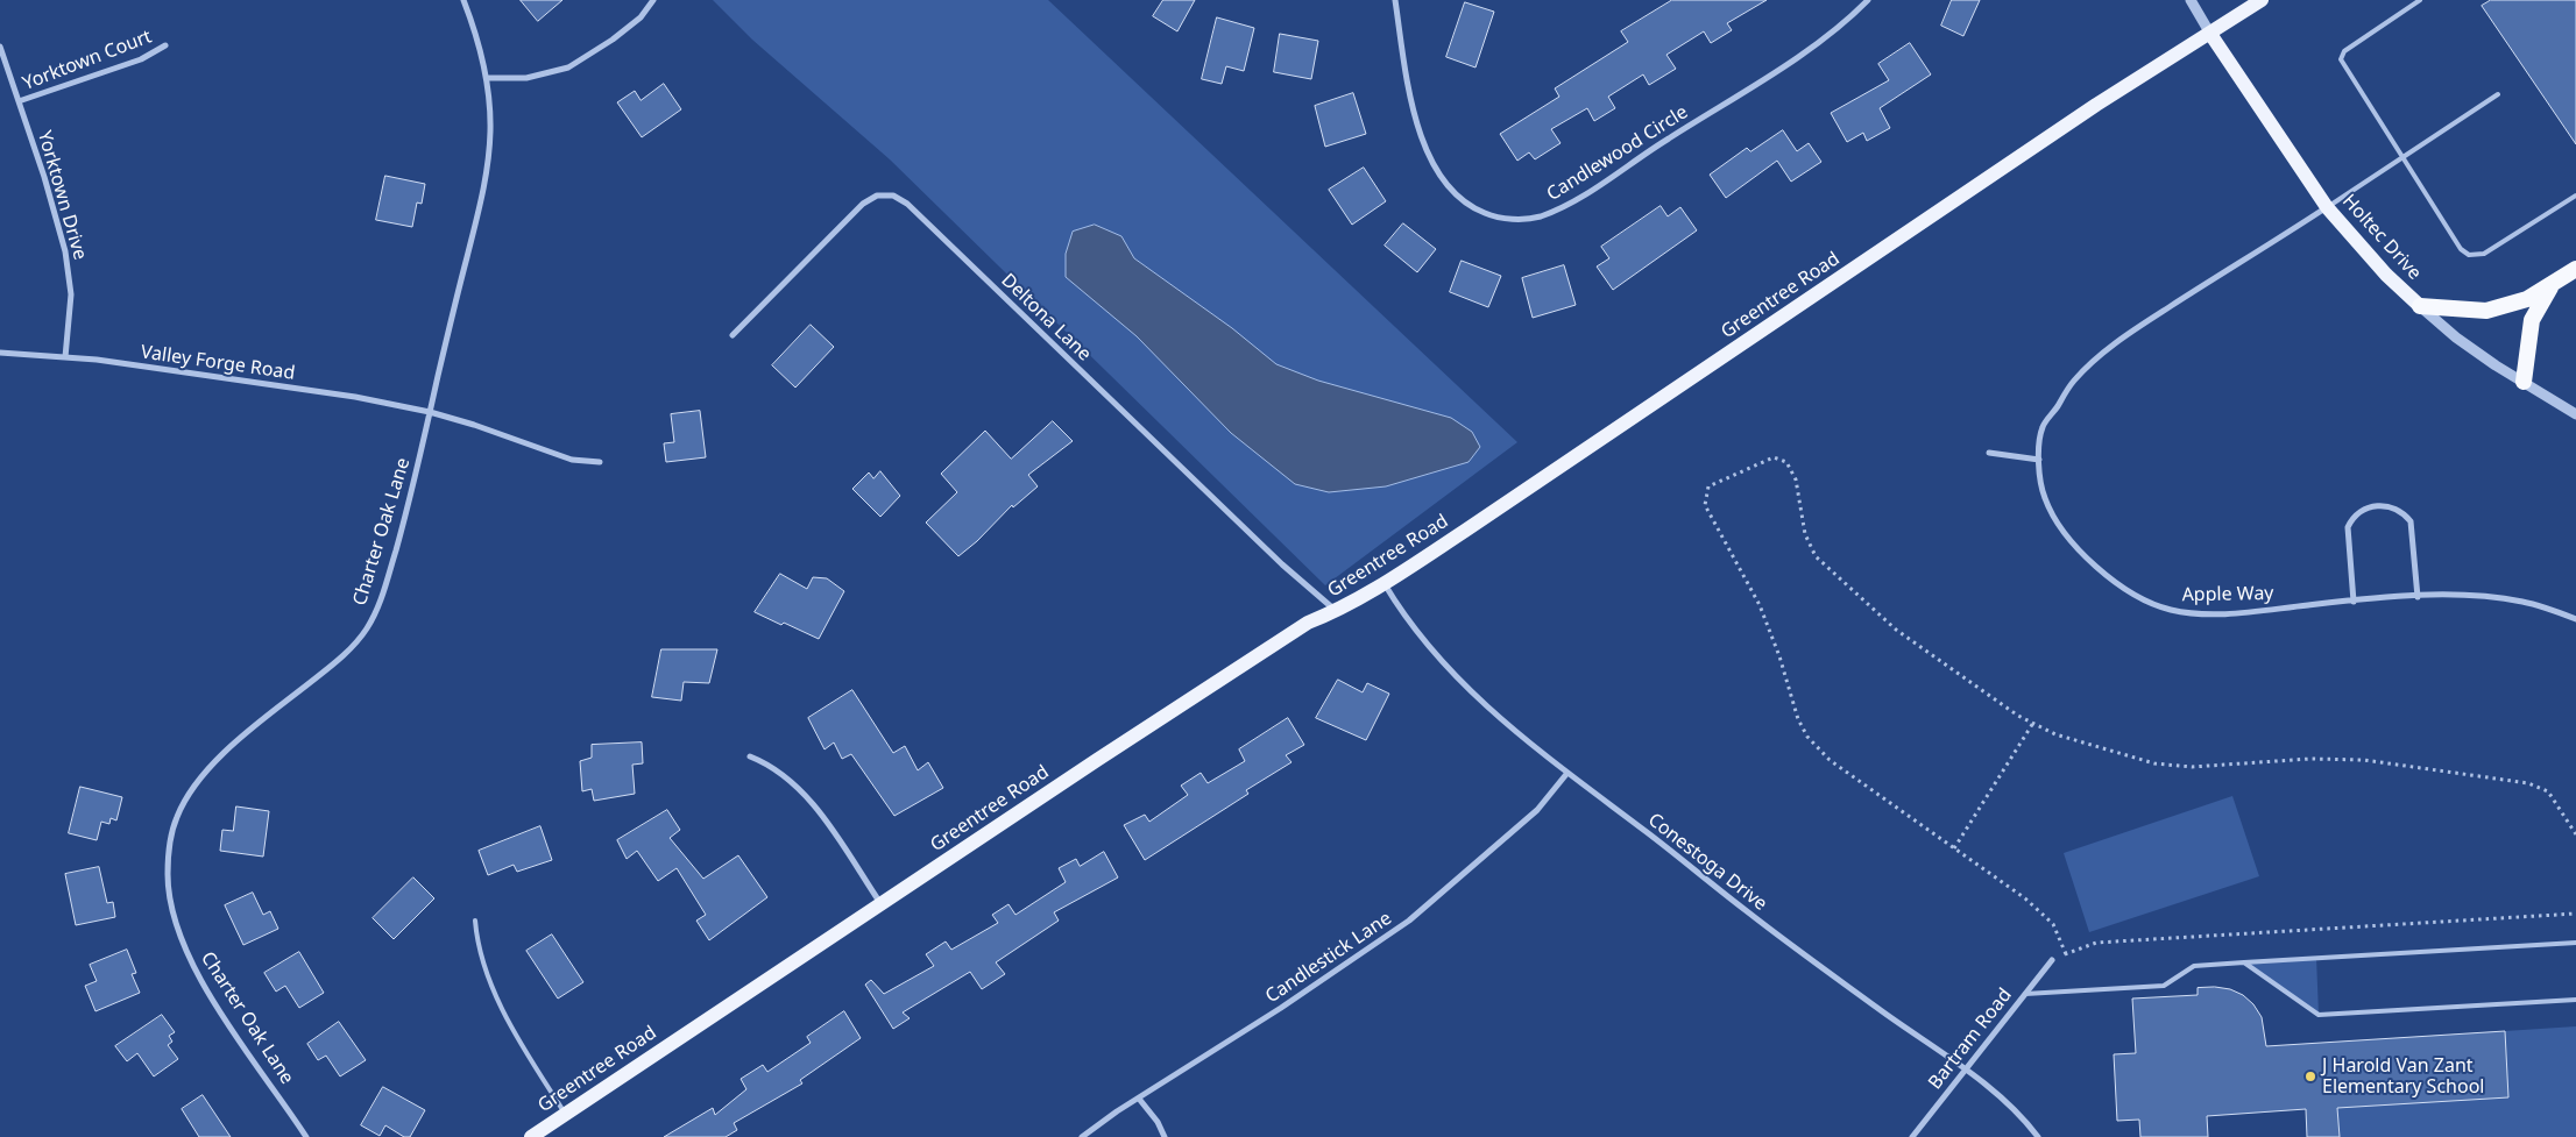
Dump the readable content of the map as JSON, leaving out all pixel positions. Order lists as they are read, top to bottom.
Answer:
{
  "streets": {
    "main road": ["Holtec Drive", "Greentree Road"],
    "street": [
      "Yorktown Court",
      "Candlewood Circle",
      "Yorktown Drive",
      "Deltona Lane",
      "Valley Forge Road",
      "Charter Oak Lane",
      "Apple Way",
      "Conestoga Drive",
      "Candlestick Lane",
      "Bartram Road"
    ]
  },
  "crossings": [
    ["Yorktown Court", "Yorktown Drive"],
    ["Yorktown Drive", "Valley Forge Road"],
    ["Holtec Drive", "Greentree Road"],
    ["Holtec Drive", "Apple Way"],
    ["Greentree Road", "Deltona Lane"],
    ["Greentree Road", "Conestoga Drive"],
    ["Valley Forge Road", "Charter Oak Lane"],
    ["Conestoga Drive", "Candlestick Lane"],
    ["Conestoga Drive", "Bartram Road"]
  ],
  "places": ["J Harold Van Zant Elementary School"]
}
